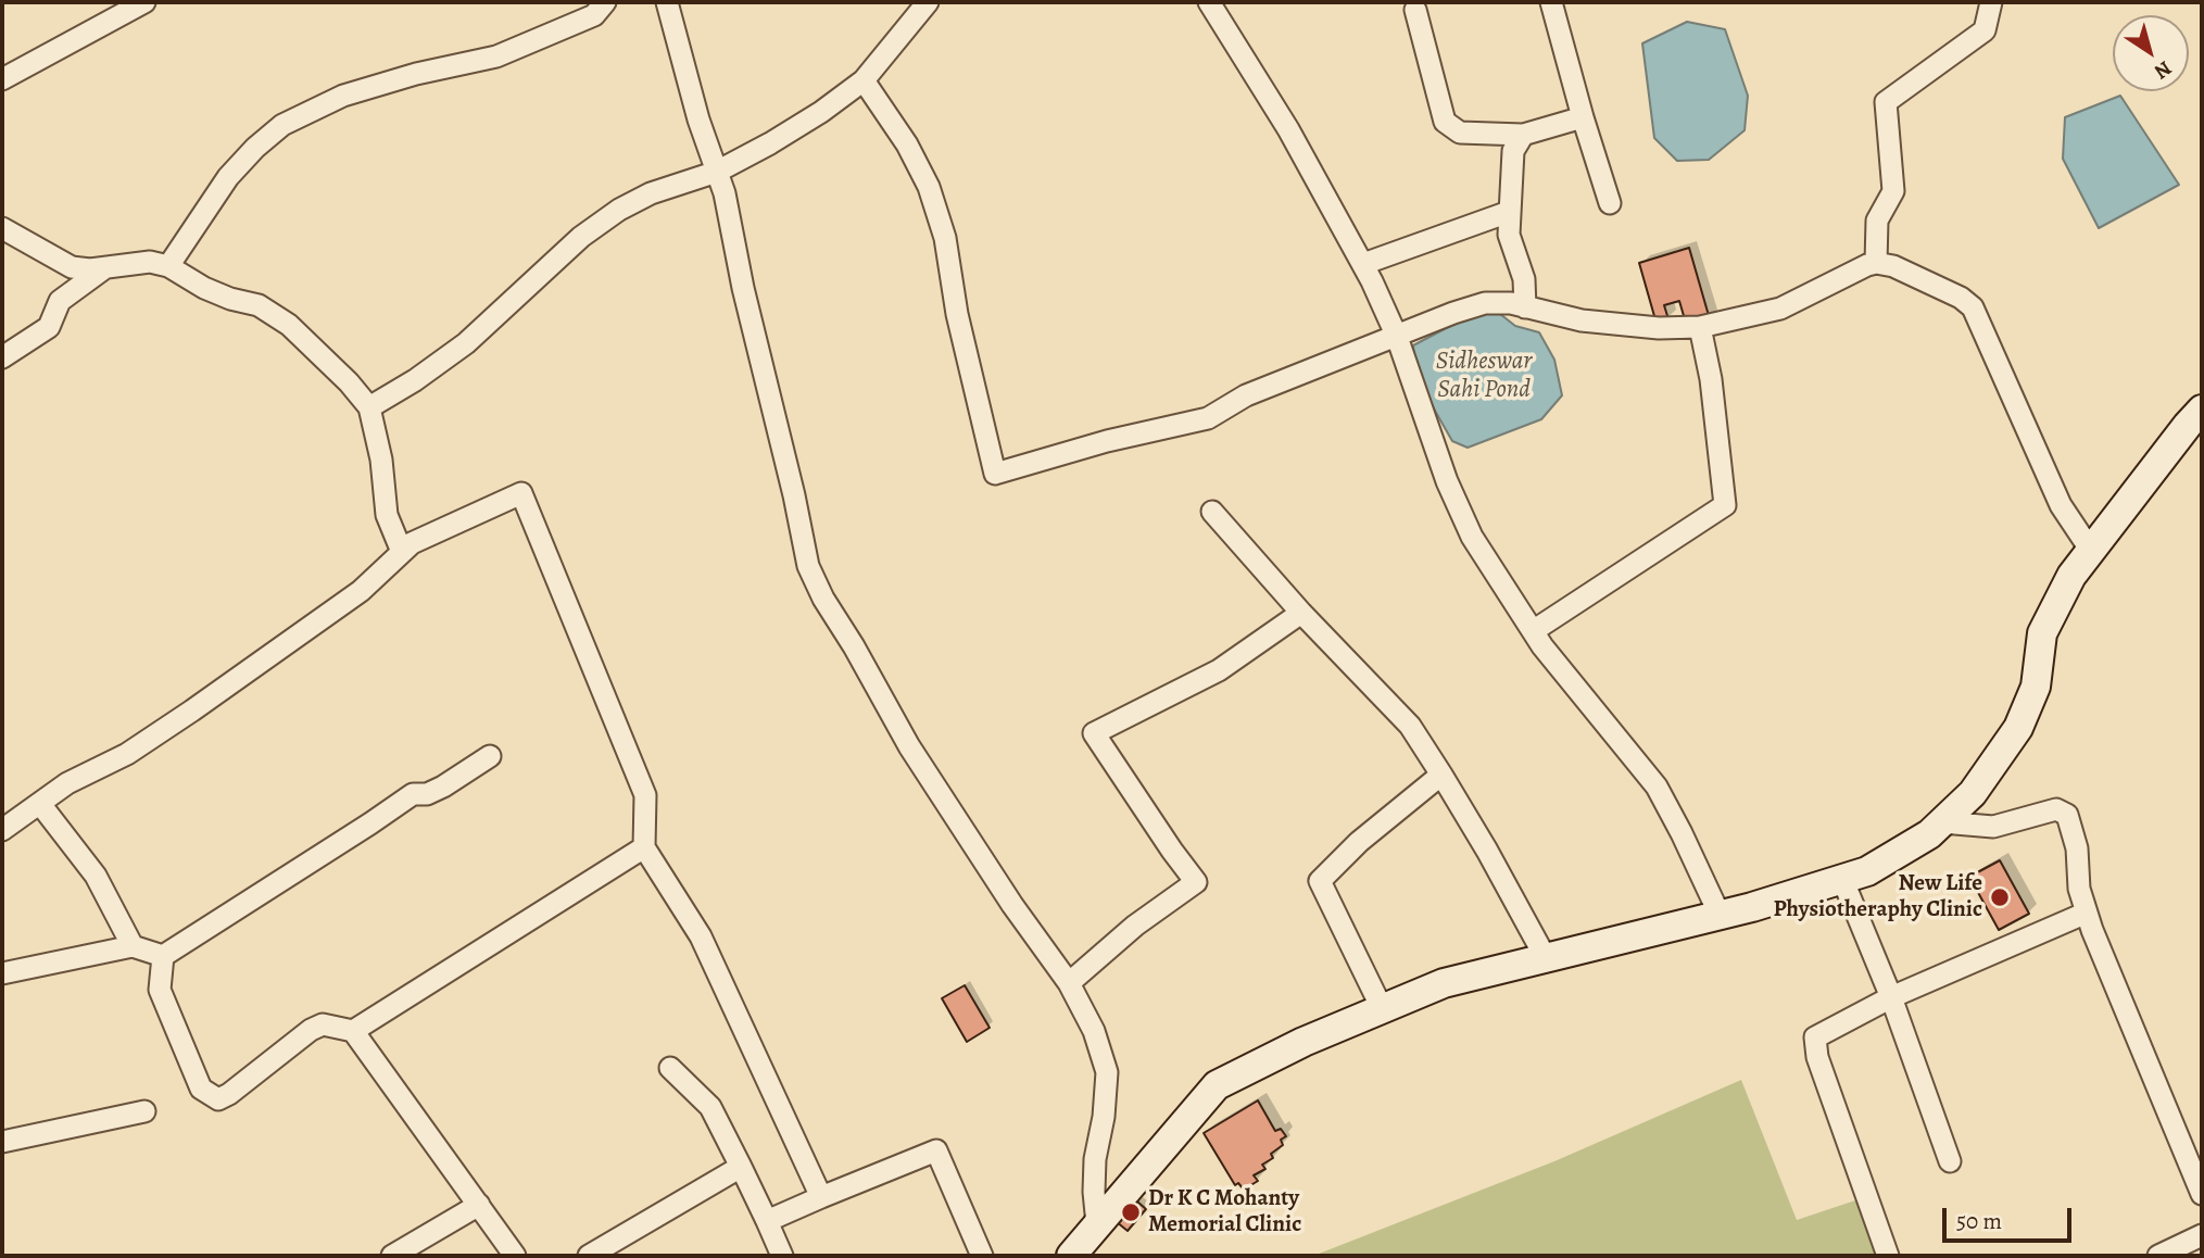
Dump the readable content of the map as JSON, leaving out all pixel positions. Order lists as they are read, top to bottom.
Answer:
{
  "water": ["Sidheswar Sahi Pond"],
  "places": ["New Life Physiotheraphy Clinic", "Dr K C Mohanty Memorial Clinic"],
  "scale_bar": "50 m",
  "north": "bottom right"
}
